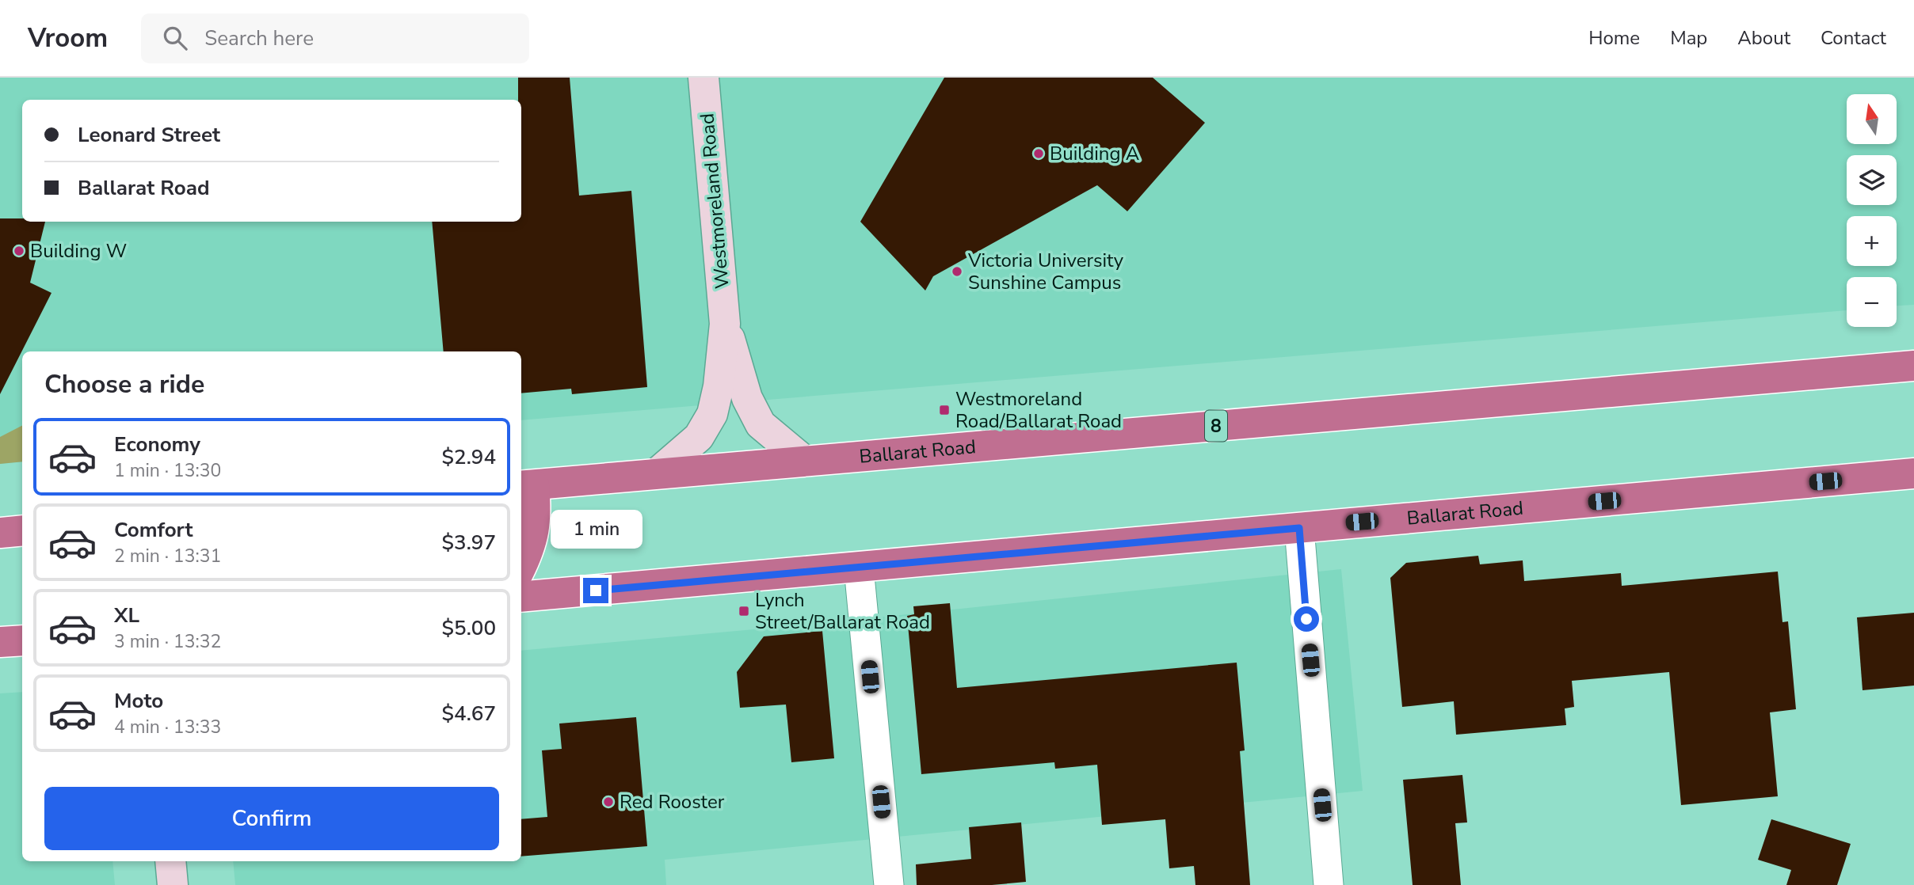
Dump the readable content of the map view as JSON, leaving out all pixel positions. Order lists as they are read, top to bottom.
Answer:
{
  "streets": {
    "highway": ["8", "Ballarat Road"],
    "street": ["Westmoreland Road"]
  },
  "crossings": [
    ["Westmoreland Road", "Ballarat Road"]
  ],
  "places": {
    "other": [
      "Building A",
      "Building W",
      "Victoria University Sunshine Campus",
      "Red Rooster"
    ],
    "transit": ["Westmoreland Road/Ballarat Road", "Lynch Street/Ballarat Road"]
  },
  "north": "top",
  "page": {
    "header": "Vroom",
    "search": "Search here",
    "nav": [
      "Home",
      "Map",
      "About",
      "Contact"
    ],
    "map_buttons": ["+", "−"],
    "banner": ["Leonard Street", "Ballarat Road"],
    "heading": "Choose a ride",
    "list": [
      {
        "name": "Economy",
        "note": "1 min · 13:30",
        "value": "$2.94"
      },
      {
        "name": "Comfort",
        "note": "2 min · 13:31",
        "value": "$3.97"
      },
      {
        "name": "XL",
        "note": "3 min · 13:32",
        "value": "$5.00"
      },
      {
        "name": "Moto",
        "note": "4 min · 13:33",
        "value": "$4.67"
      }
    ],
    "bubble": "1 min",
    "buttons": "Confirm"
  }
}
